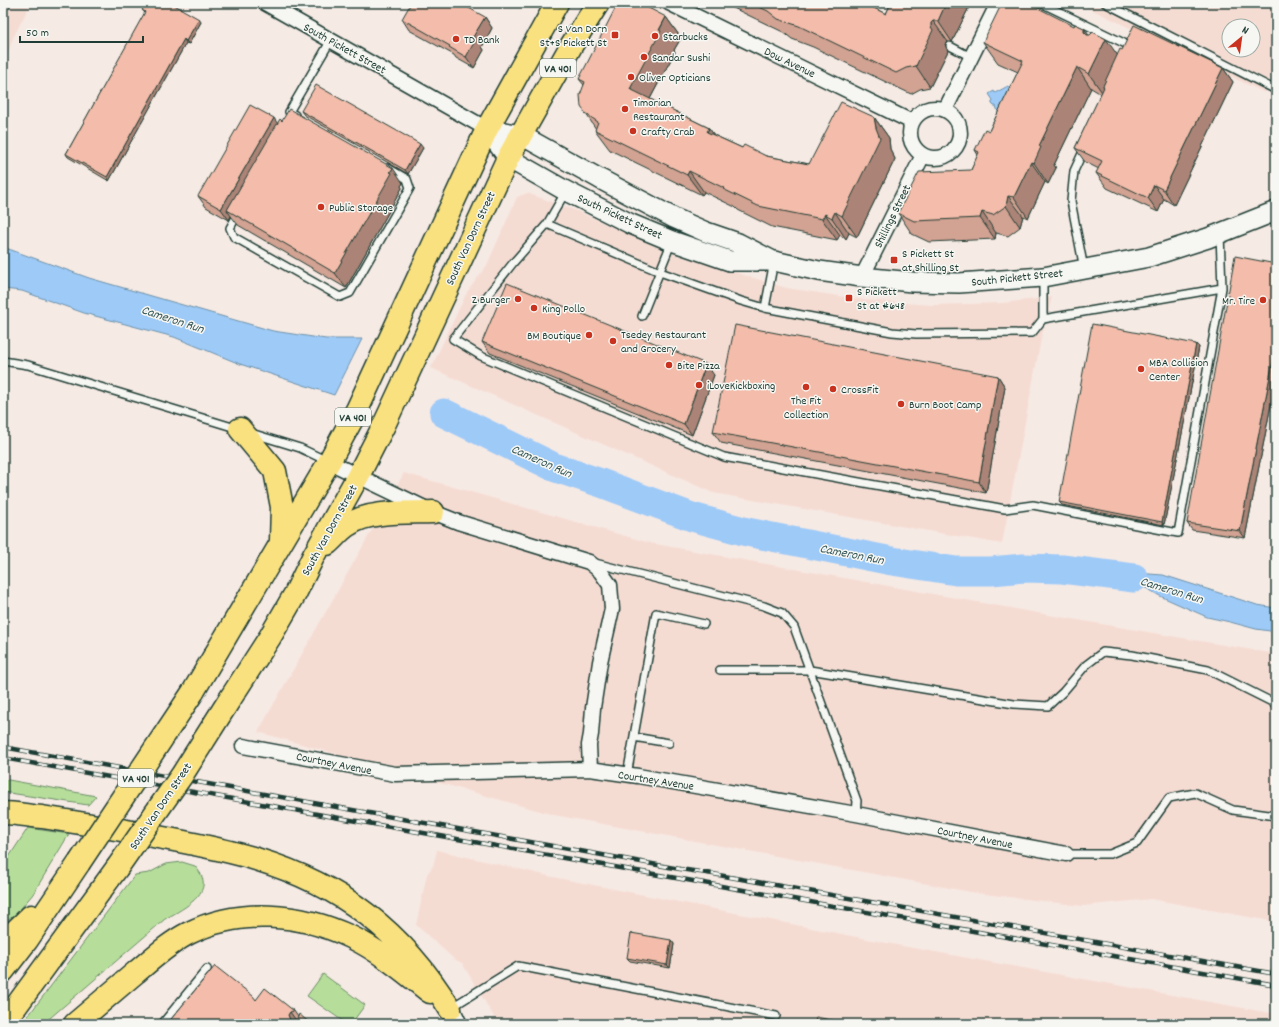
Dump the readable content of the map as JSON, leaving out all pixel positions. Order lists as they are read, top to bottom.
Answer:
{
  "streets": {
    "main road": ["South Pickett Street", "VA 401", "South Van Dorn Street"],
    "street": ["Dow Avenue", "Shillings Street", "Courtney Avenue"]
  },
  "crossings": [
    ["South Pickett Street", "VA 401"],
    ["South Pickett Street", "Shillings Street"],
    ["South Pickett Street", "South Van Dorn Street"],
    ["Dow Avenue", "Shillings Street"]
  ],
  "water": ["Cameron Run"],
  "places": {
    "transit": ["S Van Dorn St+S Pickett St", "S Pickett St at Shilling St", "S Pickett St at #648"],
    "other": [
      "Starbucks",
      "TD Bank",
      "Sandar Sushi",
      "Oliver Opticians",
      "Timorian Restaurant",
      "Crafty Crab",
      "Public Storage",
      "Z Burger",
      "Mr. Tire",
      "King Pollo",
      "BM Boutique",
      "Tsedey Restaurant and Grocery",
      "Bite Pizza",
      "MBA Collision Center",
      "iLoveKickboxing",
      "The Fit Collection",
      "CrossFit",
      "Burn Boot Camp"
    ]
  },
  "scale_bar": "50 m",
  "north": "top right"
}
